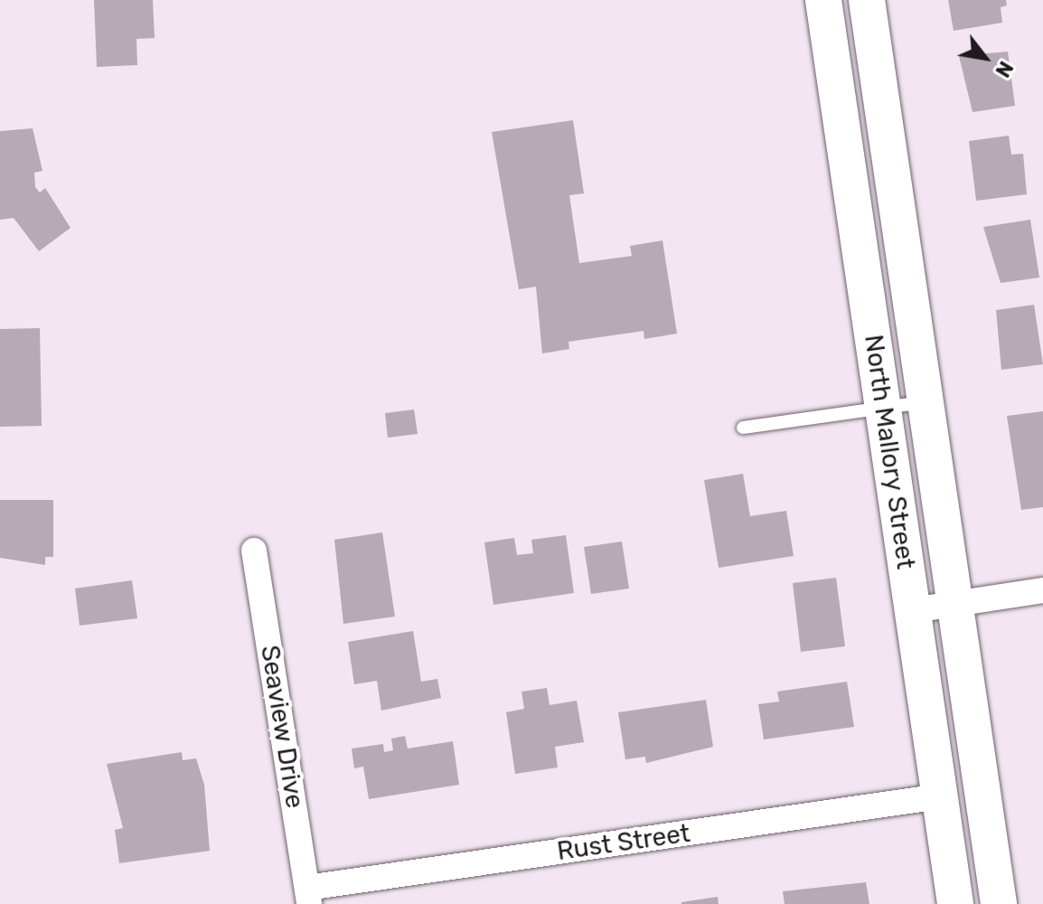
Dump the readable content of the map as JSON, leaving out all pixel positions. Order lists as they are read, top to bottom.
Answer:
{
  "streets": {
    "main road": ["North Mallory Street"],
    "street": ["Seaview Drive", "Rust Street"]
  },
  "crossings": [
    ["North Mallory Street", "Rust Street"],
    ["Seaview Drive", "Rust Street"]
  ],
  "north": "bottom right"
}
